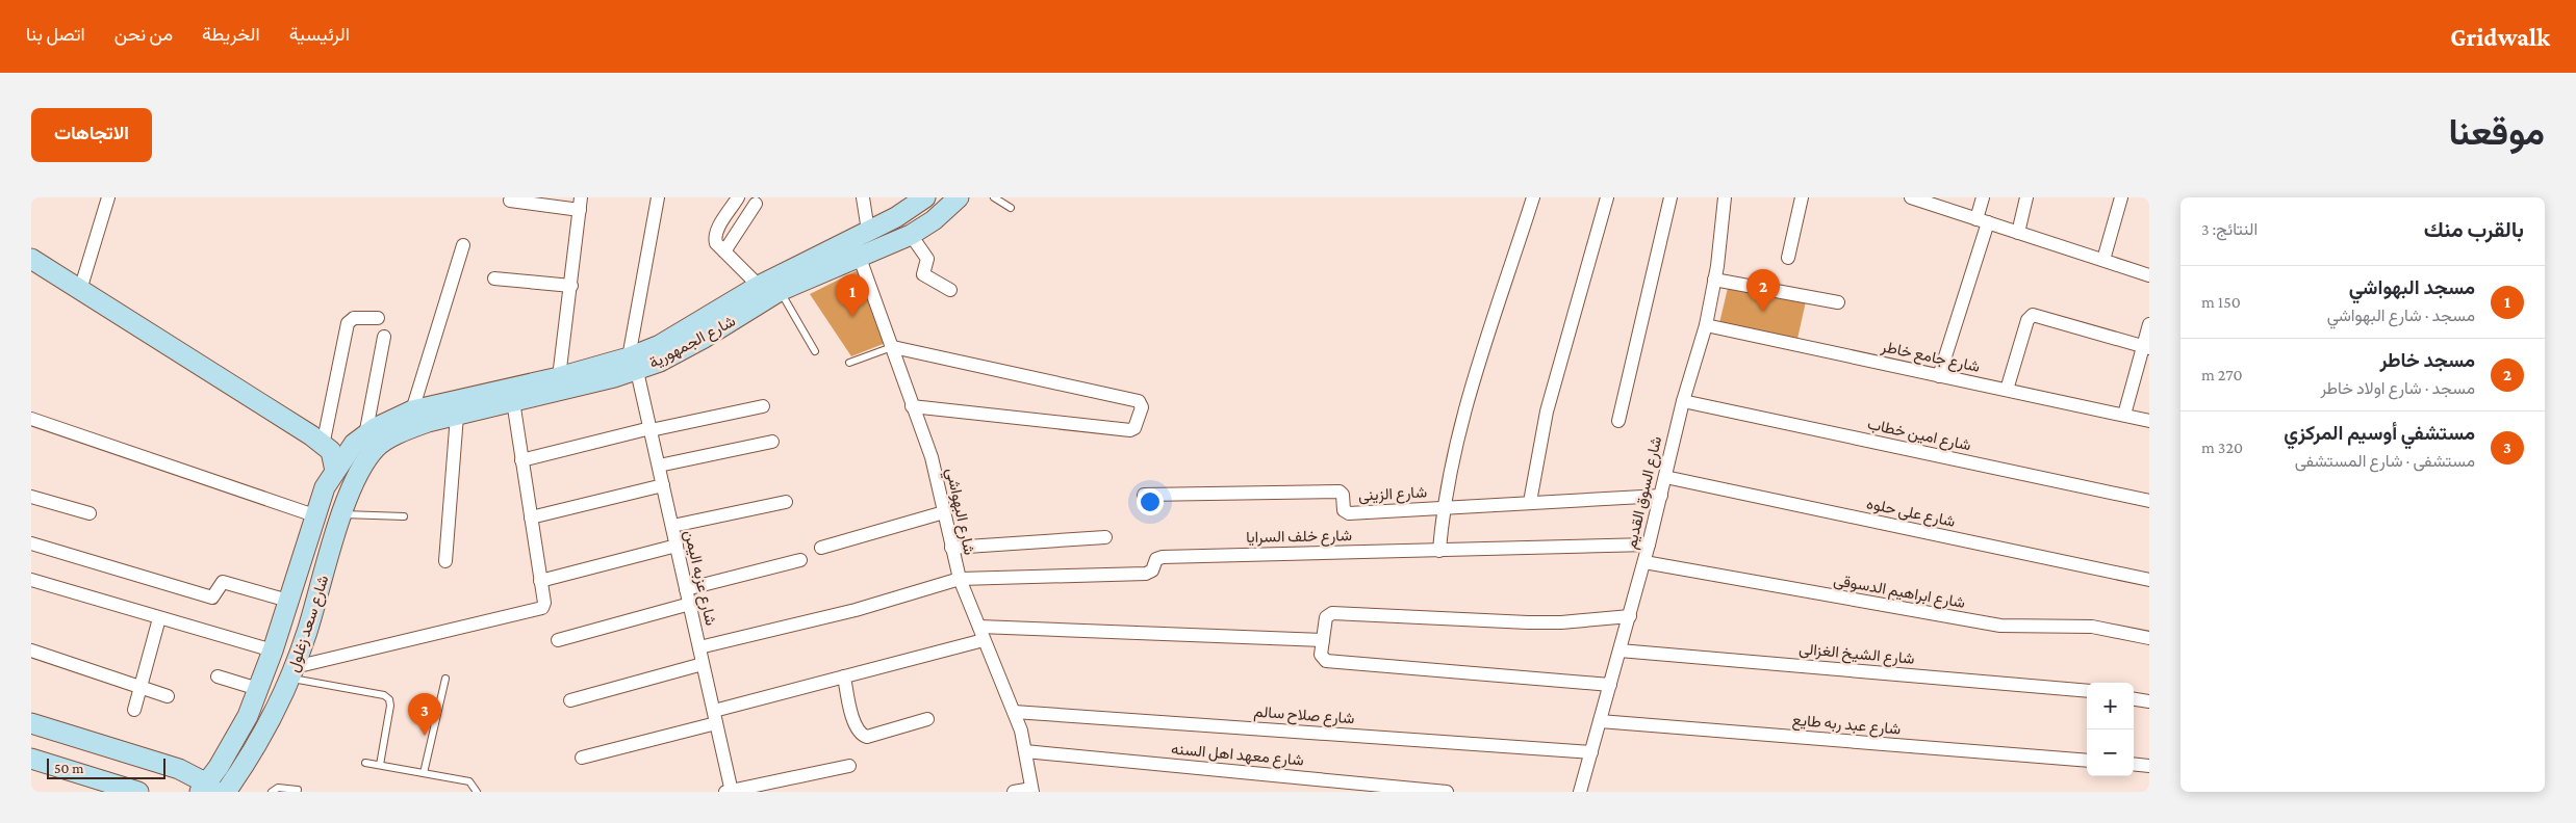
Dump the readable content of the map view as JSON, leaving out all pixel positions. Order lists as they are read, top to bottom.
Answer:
{
  "streets": {
    "street": [
      "شارع الجمهورية",
      "شارع جامع خاطر",
      "شارع امين خطاب",
      "شارع السوق القديم",
      "شارع الزينى",
      "شارع البهواشي",
      "شارع على حلوه",
      "شارع خلف السرايا",
      "شارع عزبه اليمن",
      "شارع ابراهيم الدسوقى",
      "شارع سعد زغلول",
      "شارع الشيخ الغزالى",
      "شارع صلاح سالم",
      "شارع عبد ربه طايع",
      "شارع معهد اهل السنه"
    ]
  },
  "crossings": [
    ["شارع الجمهورية", "شارع البهواشي"],
    ["شارع الجمهورية", "شارع عزبه اليمن"],
    ["شارع الجمهورية", "شارع سعد زغلول"],
    ["شارع جامع خاطر", "شارع السوق القديم"],
    ["شارع امين خطاب", "شارع السوق القديم"],
    ["شارع السوق القديم", "شارع الزينى"],
    ["شارع السوق القديم", "شارع على حلوه"],
    ["شارع السوق القديم", "شارع خلف السرايا"],
    ["شارع السوق القديم", "شارع ابراهيم الدسوقى"],
    ["شارع السوق القديم", "شارع الشيخ الغزالى"],
    ["شارع السوق القديم", "شارع صلاح سالم"],
    ["شارع السوق القديم", "شارع عبد ربه طايع"],
    ["شارع البهواشي", "شارع خلف السرايا"],
    ["شارع البهواشي", "شارع صلاح سالم"],
    ["شارع البهواشي", "شارع معهد اهل السنه"],
    ["شارع خلف السرايا", "شارع عزبه اليمن"]
  ],
  "scale_bar": "50 m",
  "page": {
    "header": "Gridwalk",
    "nav": [
      "الرئيسية",
      "الخريطة",
      "من نحن",
      "اتصل بنا"
    ],
    "title": "موقعنا",
    "buttons": "الاتجاهات",
    "heading": ["بالقرب منك", "النتائج: 3"],
    "list": [
      {
        "mark": "1",
        "name": "مسجد البهواشي",
        "note": "مسجد · شارع البهواشي",
        "value": "150 m"
      },
      {
        "mark": "2",
        "name": "مسجد خاطر",
        "note": "مسجد · شارع اولاد خاطر",
        "value": "270 m"
      },
      {
        "mark": "3",
        "name": "مستشفي أوسيم المركزي",
        "note": "مستشفى · شارع المستشفى",
        "value": "320 m"
      }
    ],
    "pins": ["2", "1", "3"],
    "map_buttons": ["+", "−"],
    "scale": "50 m"
  }
}
